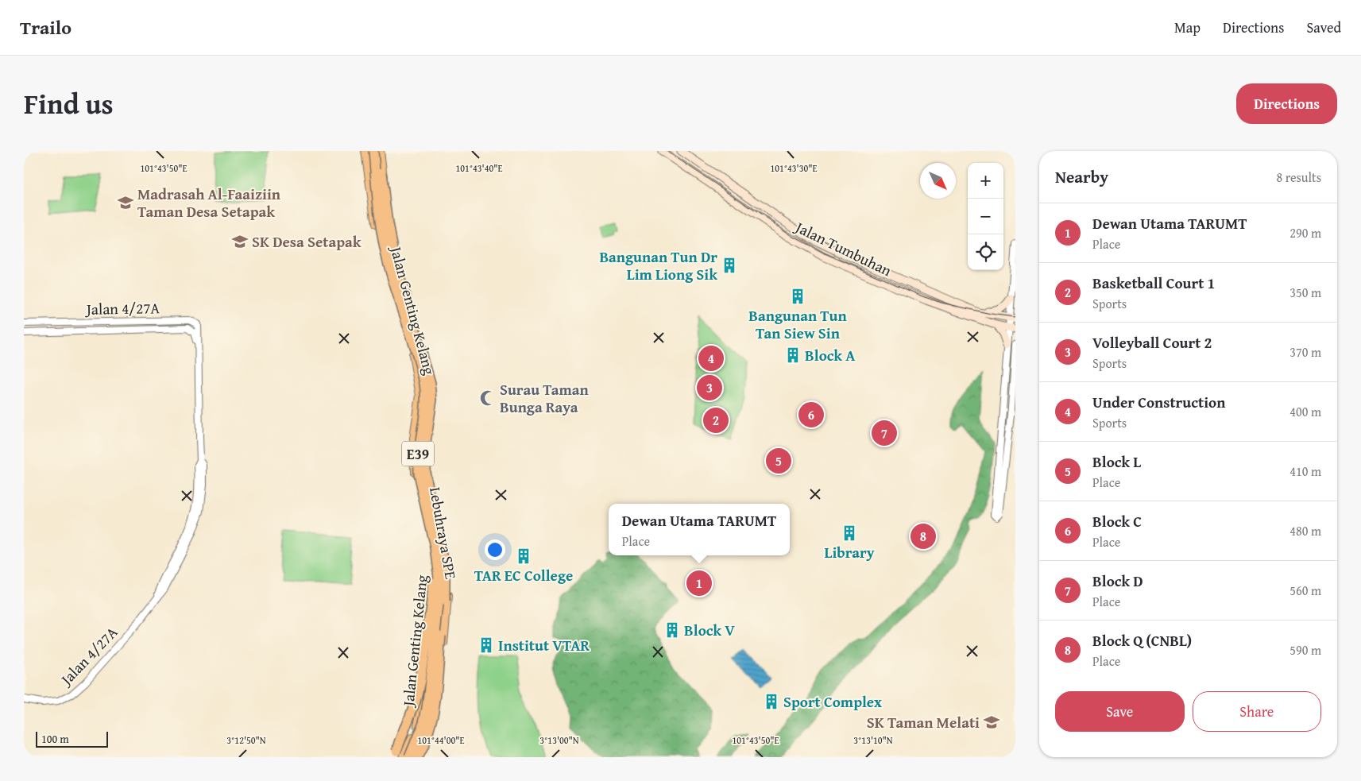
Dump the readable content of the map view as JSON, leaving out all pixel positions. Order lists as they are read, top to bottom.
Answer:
{
  "streets": {
    "highway": ["E39", "Lebuhraya SPE"],
    "main road": ["Jalan Tumbuhan", "Jalan Genting Kelang"],
    "street": ["Jalan 4/27A"]
  },
  "crossings": [
    ["Jalan Genting Kelang", "Lebuhraya SPE"]
  ],
  "places": {
    "school or university": ["Madrasah Al-Faaiziin Taman Desa Setapak", "SK Desa Setapak", "SK Taman Melati"],
    "building": [
      "Bangunan Tun Dr Lim Liong Sik",
      "Bangunan Tun Tan Siew Sin",
      "Block A",
      "Library",
      "TAR EC College",
      "Block V",
      "Institut VTAR",
      "Sport Complex"
    ],
    "mosque": ["Surau Taman Bunga Raya"]
  },
  "scale_bar": "100 m",
  "north": "bottom right",
  "page": {
    "header": "Trailo",
    "nav": ["Map", "Directions", "Saved"],
    "title": "Find us",
    "buttons": [
      "Directions",
      ["Save", "Share"]
    ],
    "heading": ["Nearby", "8 results"],
    "map_buttons": ["+", "−"],
    "list": [
      {
        "mark": "1",
        "name": "Dewan Utama TARUMT",
        "note": "Place",
        "value": "290 m"
      },
      {
        "mark": "2",
        "name": "Basketball Court 1",
        "note": "Sports",
        "value": "350 m"
      },
      {
        "mark": "3",
        "name": "Volleyball Court 2",
        "note": "Sports",
        "value": "370 m"
      },
      {
        "mark": "4",
        "name": "Under Construction",
        "note": "Sports",
        "value": "400 m"
      },
      {
        "mark": "5",
        "name": "Block L",
        "note": "Place",
        "value": "410 m"
      },
      {
        "mark": "6",
        "name": "Block C",
        "note": "Place",
        "value": "480 m"
      },
      {
        "mark": "7",
        "name": "Block D",
        "note": "Place",
        "value": "560 m"
      },
      {
        "mark": "8",
        "name": "Block Q (CNBL)",
        "note": "Place",
        "value": "590 m"
      }
    ],
    "pins": [
      "4",
      "3",
      "6",
      "2",
      "7",
      "5",
      "8",
      "1"
    ],
    "popup": ["Dewan Utama TARUMT", "Place"],
    "scale": "100 m"
  },
  "coordinates": [
    "101°43'50\"E",
    "101°43'40\"E",
    "101°43'30\"E",
    "3°13'00\"N",
    "3°13'10\"N",
    "3°12'50\"N",
    "101°44'00\"E"
  ]
}
